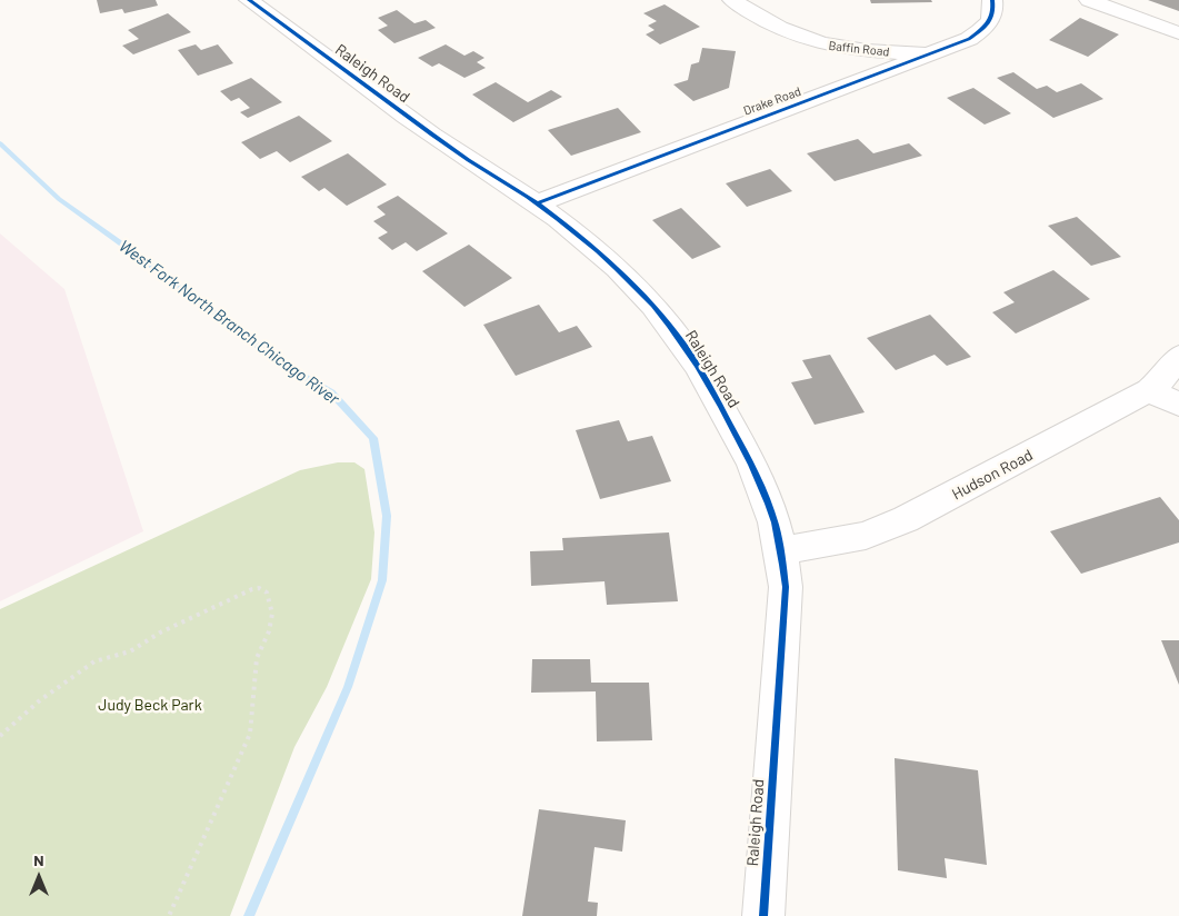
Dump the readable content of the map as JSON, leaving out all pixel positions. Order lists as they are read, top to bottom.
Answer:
{
  "streets": {
    "street": [
      "Baffin Road",
      "Raleigh Road",
      "Drake Road",
      "Hudson Road"
    ]
  },
  "crossings": [
    ["Baffin Road", "Drake Road"],
    ["Raleigh Road", "Drake Road"],
    ["Raleigh Road", "Hudson Road"]
  ],
  "water": ["West Fork North Branch Chicago River"],
  "parks": ["Judy Beck Park"],
  "north": "top"
}
